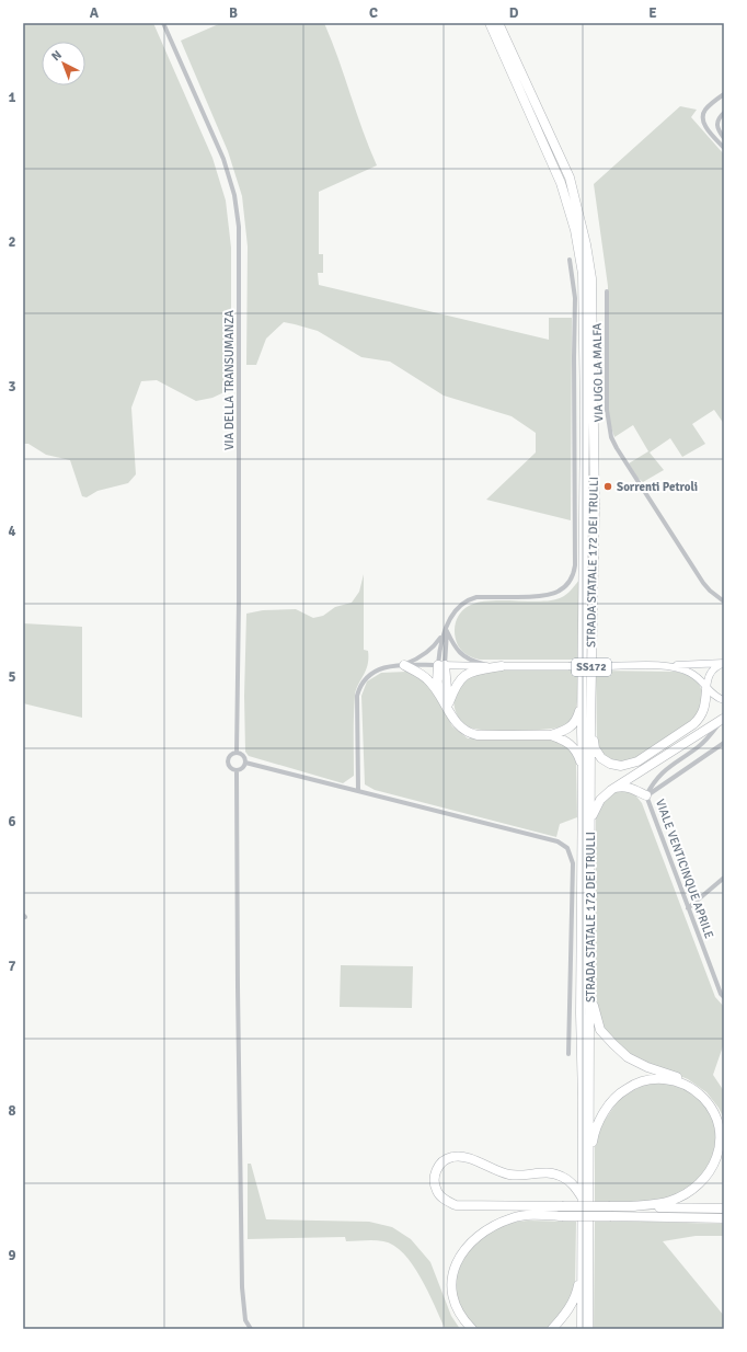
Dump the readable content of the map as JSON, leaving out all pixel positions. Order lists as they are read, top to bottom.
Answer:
{
  "streets": {
    "highway": ["STRADA STATALE 172 DEI TRULLI", "SS172"],
    "street": ["VIA UGO LA MALFA", "VIA DELLA TRANSUMANZA", "VIALE VENTICINQUE APRILE"]
  },
  "places": ["Sorrenti Petroli"],
  "north": "top left",
  "grid": {
    "columns": [
      "A",
      "B",
      "C",
      "D",
      "E"
    ],
    "rows": [
      "1",
      "2",
      "3",
      "4",
      "5",
      "6",
      "7",
      "8",
      "9"
    ]
  }
}
